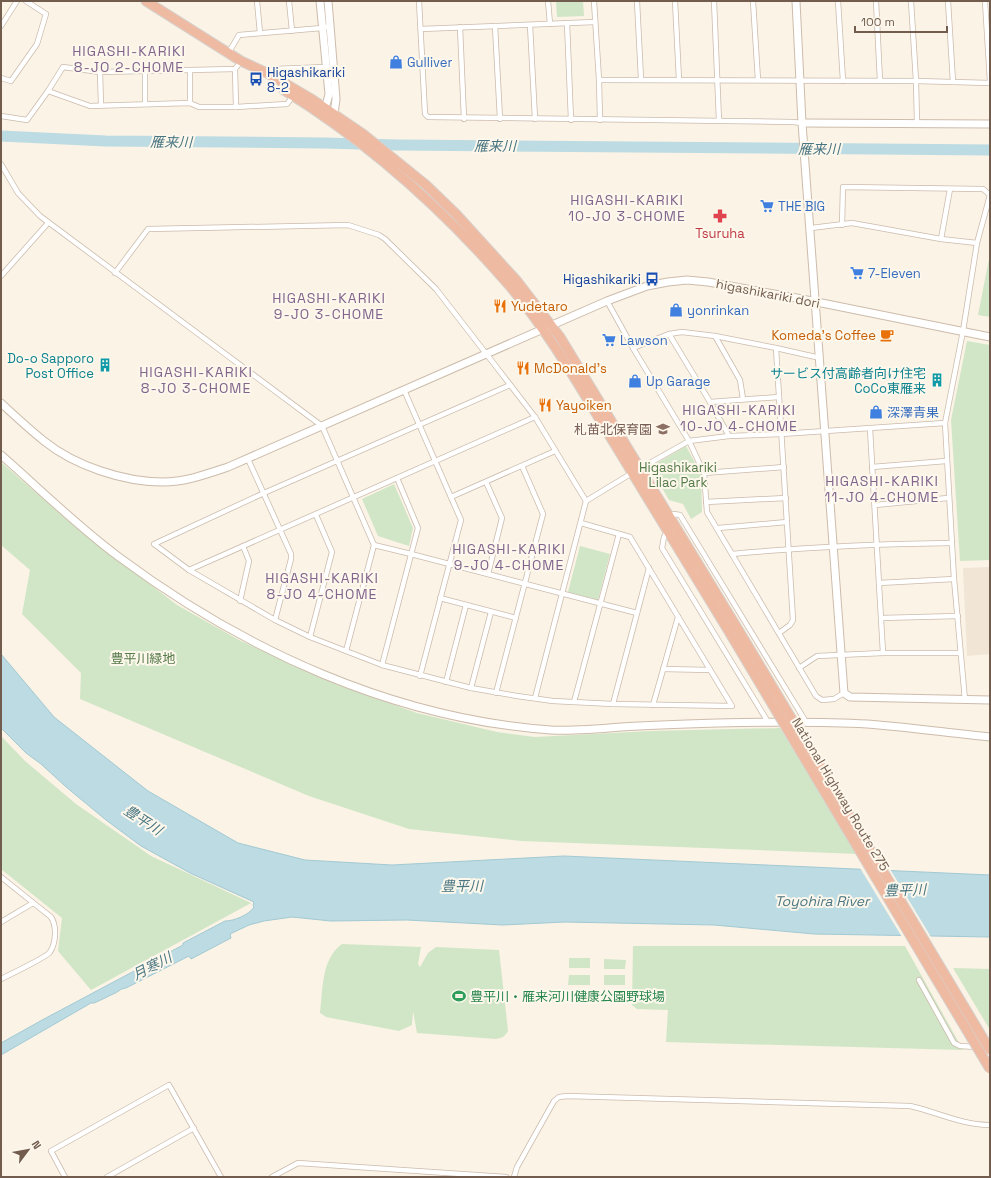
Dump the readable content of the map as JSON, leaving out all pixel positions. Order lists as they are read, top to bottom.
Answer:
{
  "streets": {
    "highway": ["National Highway Route 275"],
    "street": ["higashikariki dori"]
  },
  "districts": [
    "HIGASHI-KARIKI 8-JO 2-CHOME",
    "HIGASHI-KARIKI 10-JO 3-CHOME",
    "HIGASHI-KARIKI 9-JO 3-CHOME",
    "HIGASHI-KARIKI 8-JO 3-CHOME",
    "HIGASHI-KARIKI 10-JO 4-CHOME",
    "HIGASHI-KARIKI 11-JO 4-CHOME",
    "HIGASHI-KARIKI 9-JO 4-CHOME",
    "HIGASHI-KARIKI 8-JO 4-CHOME"
  ],
  "water": [
    "雁来川",
    "豊平川",
    "Toyohira River",
    "月寒川"
  ],
  "parks": ["Higashikariki Lilac Park", "豊平川緑地"],
  "places": {
    "shop": [
      "Gulliver",
      "yonrinkan",
      "Up Garage",
      "深澤青果"
    ],
    "bus stop": ["Higashikariki 8-2", "Higashikariki"],
    "supermarket": ["THE BIG", "7-Eleven", "Lawson"],
    "pharmacy": ["Tsuruha"],
    "restaurant": ["Yudetaro", "McDonald's", "Yayoiken"],
    "cafe": ["Komeda's Coffee"],
    "building": ["Do-o Sapporo Post Office", "サービス付高齢者向け住宅 CoCo東雁来"],
    "school or university": ["札苗北保育園"],
    "sports": ["豊平川・雁来河川健康公園野球場"]
  },
  "scale_bar": "100 m",
  "north": "top right"
}
